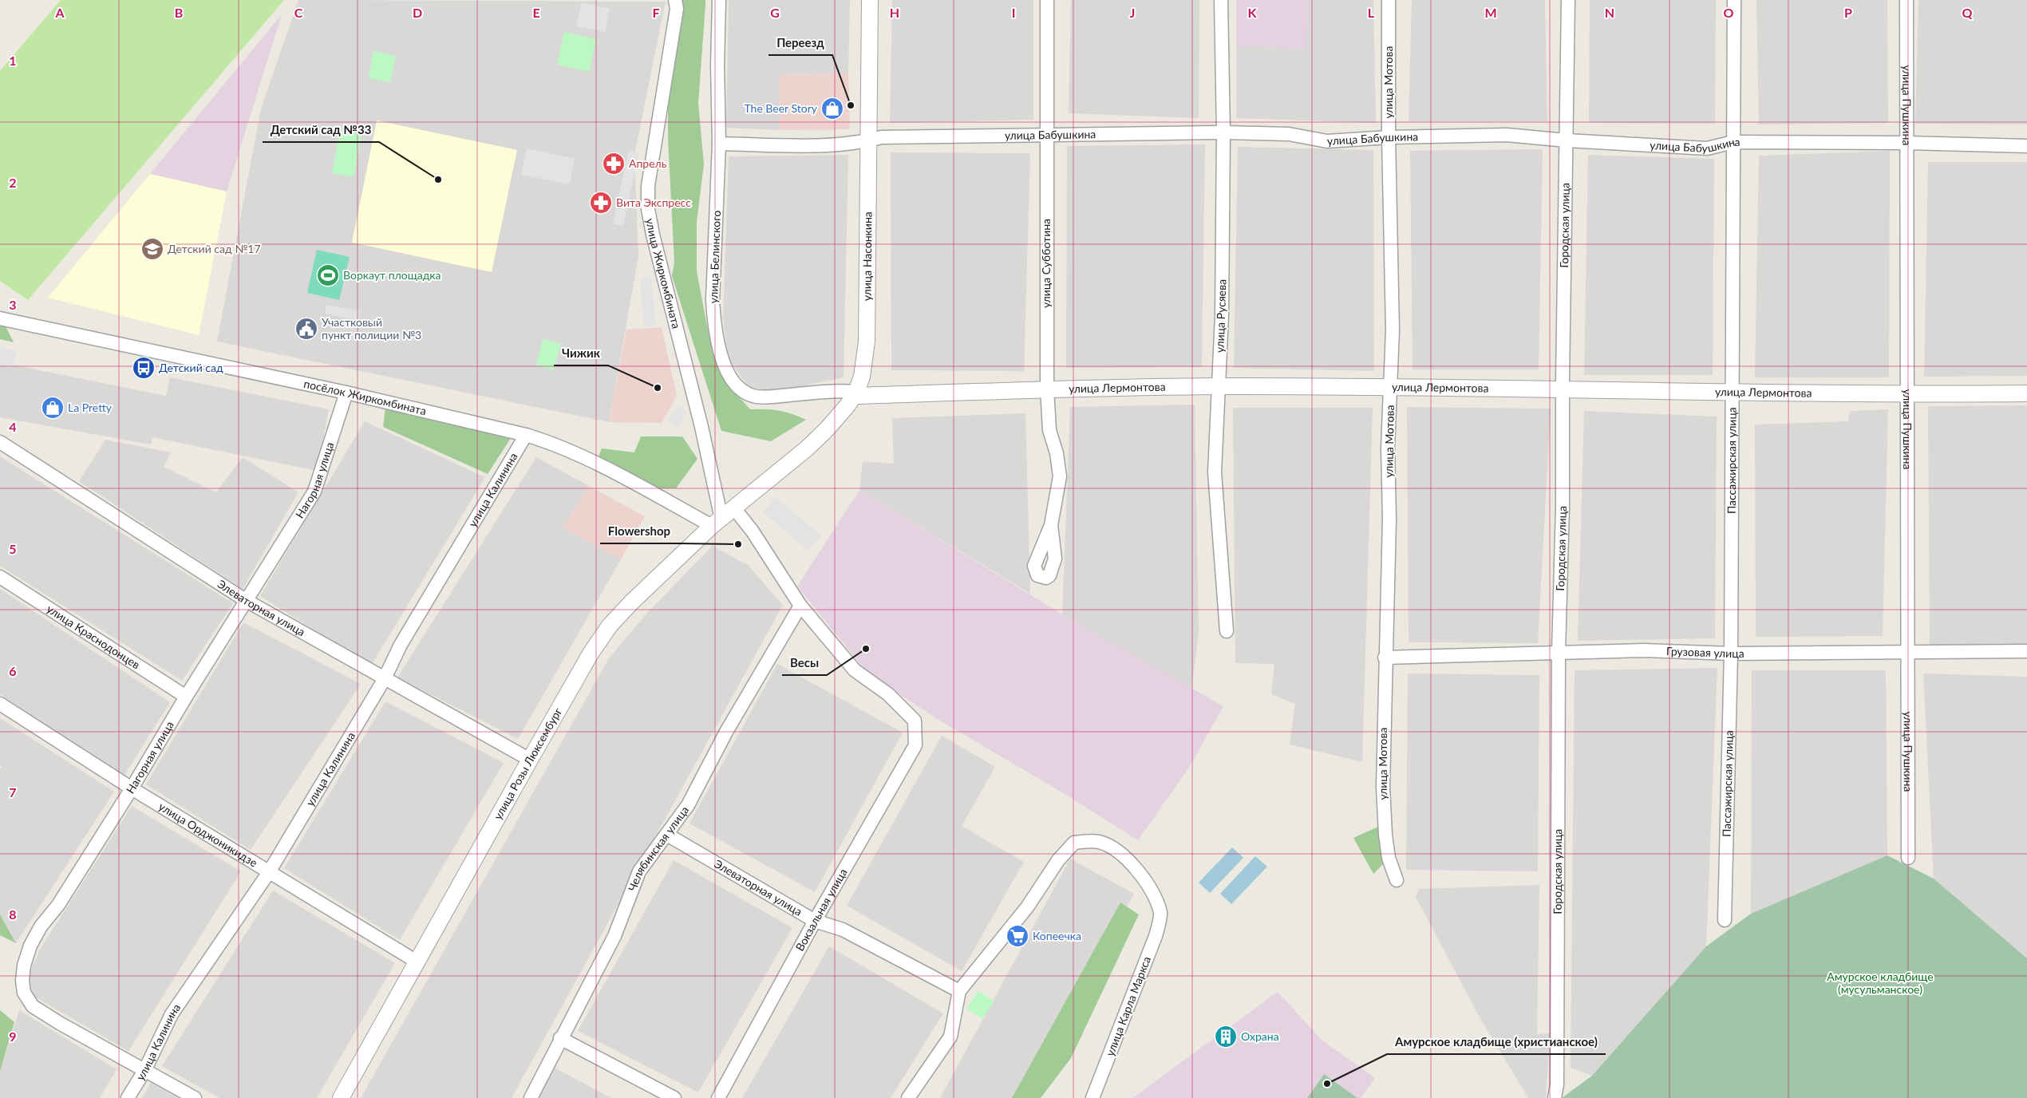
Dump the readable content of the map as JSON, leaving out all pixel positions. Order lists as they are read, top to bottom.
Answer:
{
  "streets": {
    "street": [
      "улица Мотова",
      "улица Пушкина",
      "улица Бабушкина",
      "Городская улица",
      "улица Насонкина",
      "улица Белинского",
      "улица Субботина",
      "улица Жиркомбината",
      "улица Русяева",
      "улица Лермонтова",
      "посёлок Жиркомбината",
      "Пассажирская улица",
      "Нагорная улица",
      "улица Калинина",
      "Элеваторная улица",
      "улица Краснодонцев",
      "Грузовая улица",
      "улица Розы Люксембург",
      "улица Орджоникидзе",
      "Челябинская улица",
      "Вокзальная улица",
      "улица Карла Маркса"
    ]
  },
  "crossings": [
    ["улица Мотова", "улица Бабушкина"],
    ["улица Мотова", "улица Лермонтова"],
    ["улица Мотова", "Грузовая улица"],
    ["улица Пушкина", "улица Бабушкина"],
    ["улица Пушкина", "улица Лермонтова"],
    ["улица Пушкина", "Грузовая улица"],
    ["улица Бабушкина", "Городская улица"],
    ["улица Бабушкина", "улица Насонкина"],
    ["улица Бабушкина", "улица Белинского"],
    ["улица Бабушкина", "улица Субботина"],
    ["улица Бабушкина", "улица Русяева"],
    ["улица Бабушкина", "Пассажирская улица"],
    ["Городская улица", "улица Лермонтова"],
    ["Городская улица", "Грузовая улица"],
    ["улица Насонкина", "улица Белинского"],
    ["улица Насонкина", "улица Лермонтова"],
    ["улица Насонкина", "улица Розы Люксембург"],
    ["улица Белинского", "улица Лермонтова"],
    ["улица Субботина", "улица Лермонтова"],
    ["улица Жиркомбината", "посёлок Жиркомбината"],
    ["улица Жиркомбината", "улица Розы Люксембург"],
    ["улица Русяева", "улица Лермонтова"],
    ["улица Лермонтова", "Пассажирская улица"],
    ["посёлок Жиркомбината", "Нагорная улица"],
    ["посёлок Жиркомбината", "улица Калинина"],
    ["посёлок Жиркомбината", "улица Розы Люксембург"],
    ["Пассажирская улица", "Грузовая улица"],
    ["Нагорная улица", "улица Калинина"],
    ["Нагорная улица", "Элеваторная улица"],
    ["Нагорная улица", "улица Краснодонцев"],
    ["Нагорная улица", "улица Орджоникидзе"],
    ["улица Калинина", "Элеваторная улица"],
    ["улица Калинина", "улица Орджоникидзе"],
    ["Элеваторная улица", "улица Розы Люксембург"],
    ["Элеваторная улица", "Челябинская улица"],
    ["Элеваторная улица", "Вокзальная улица"],
    ["Элеваторная улица", "улица Карла Маркса"],
    ["улица Розы Люксембург", "улица Орджоникидзе"],
    ["Челябинская улица", "Вокзальная улица"]
  ],
  "parks": ["Амурское кладбище (мусульманское)"],
  "places": {
    "other": [
      "Переезд",
      "Детский сад №33",
      "Чижик",
      "Flowershop",
      "Весы",
      "Амурское кладбище (христианское)"
    ],
    "shop": ["The Beer Story", "La Pretty"],
    "pharmacy": ["Апрель", "Вита Экспресс"],
    "school or university": ["Детский сад №17"],
    "sports": ["Воркаут площадка"],
    "public building": ["Участковый пункт полиции №3"],
    "bus stop": ["Детский сад"],
    "supermarket": ["Копеечка"],
    "building": ["Охрана"]
  },
  "grid": {
    "columns": [
      "A",
      "B",
      "C",
      "D",
      "E",
      "F",
      "G",
      "H",
      "I",
      "J",
      "K",
      "L",
      "M",
      "N",
      "O",
      "P",
      "Q"
    ],
    "rows": [
      "1",
      "2",
      "3",
      "4",
      "5",
      "6",
      "7",
      "8",
      "9"
    ]
  }
}
